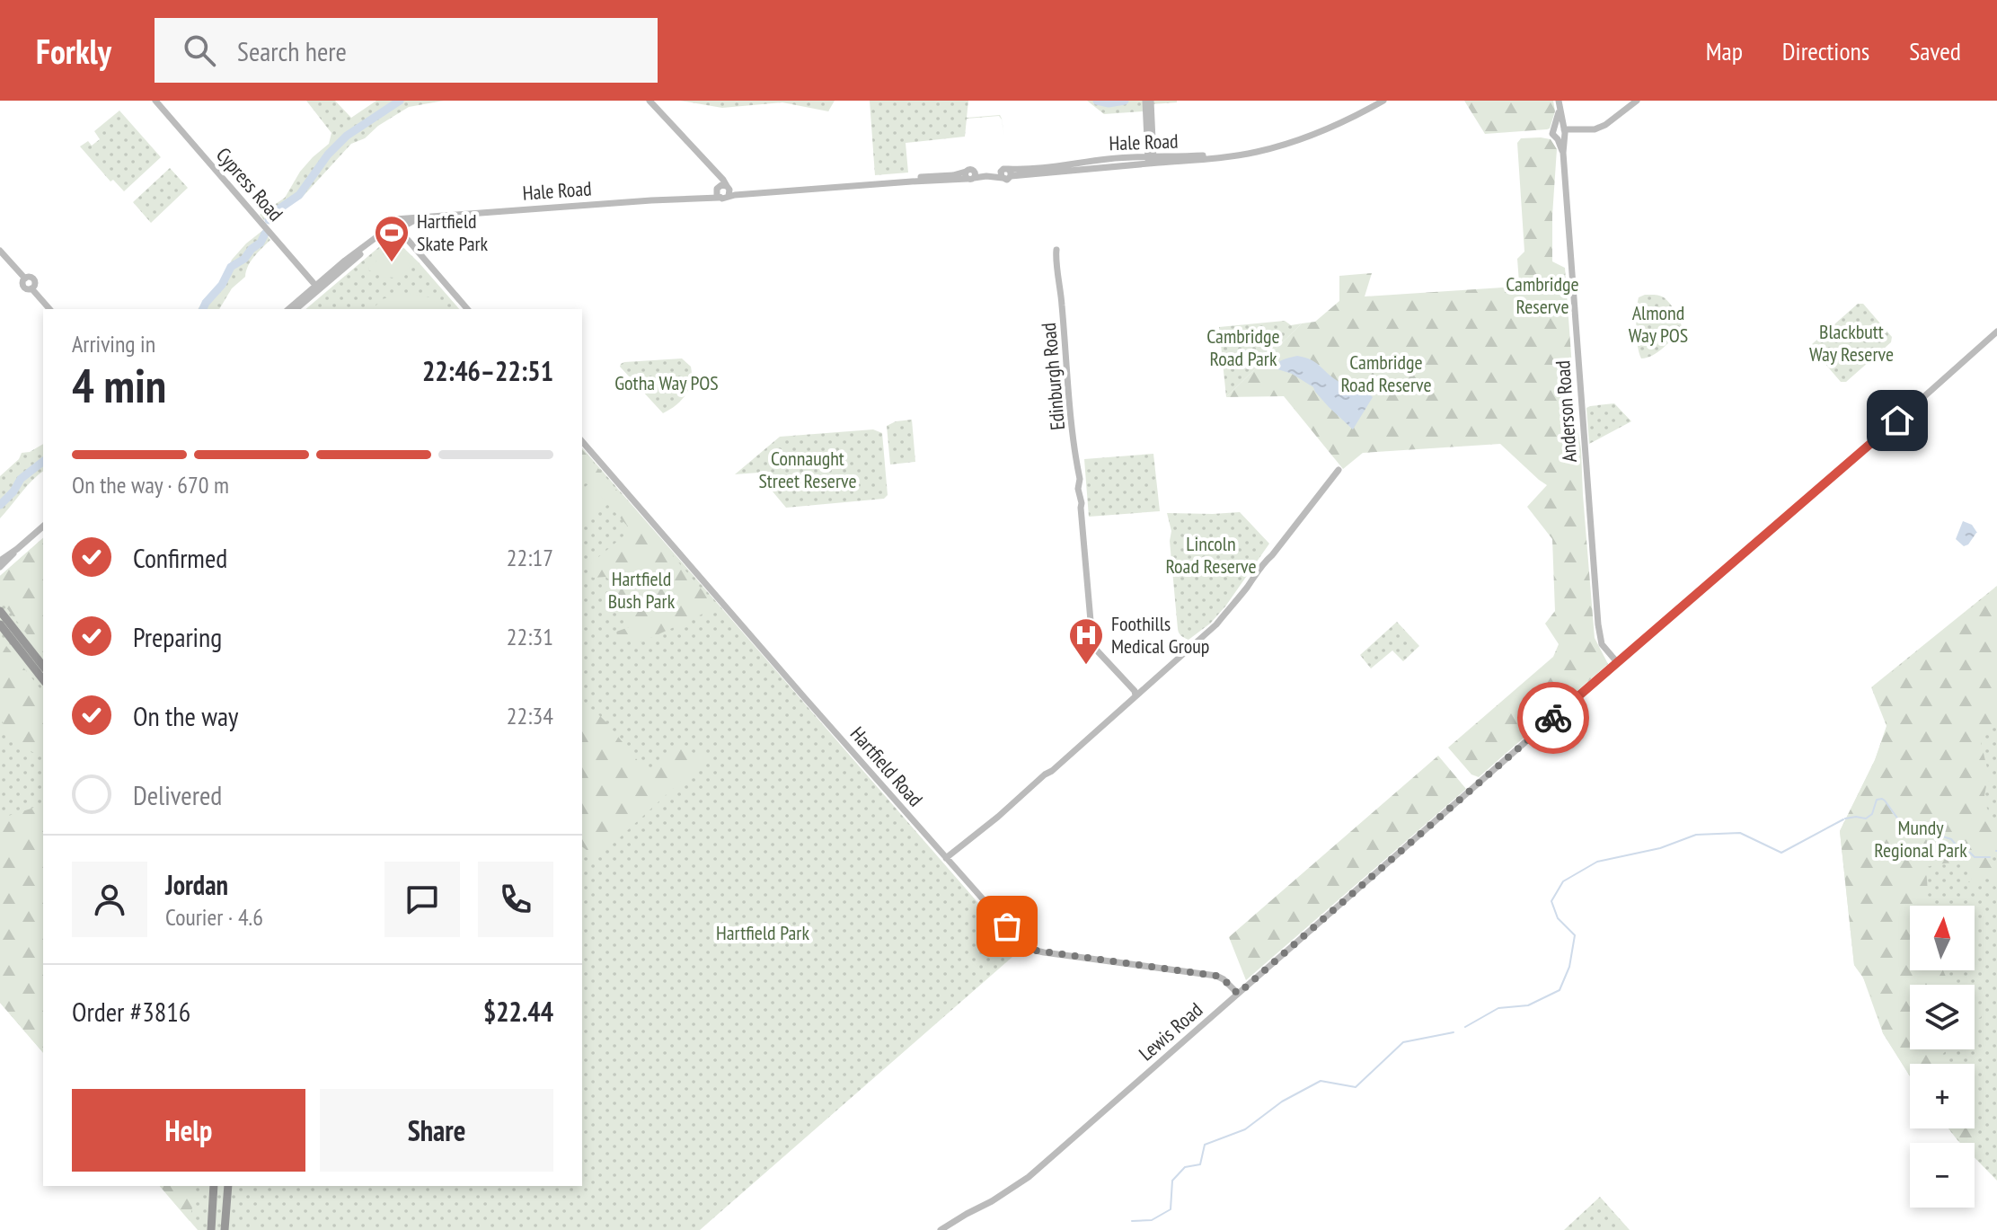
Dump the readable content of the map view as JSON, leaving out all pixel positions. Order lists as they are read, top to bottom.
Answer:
{
  "streets": {
    "street": [
      "Hale Road",
      "Cypress Road",
      "Edinburgh Road",
      "Anderson Road",
      "Hartfield Road",
      "Lewis Road"
    ]
  },
  "crossings": [
    ["Anderson Road", "Lewis Road"],
    ["Hartfield Road", "Lewis Road"]
  ],
  "parks": [
    "Cambridge Reserve",
    "Almond Way POS",
    "Blackbutt Way Reserve",
    "Cambridge Road Park",
    "Cambridge Road Reserve",
    "Gotha Way POS",
    "Connaught Street Reserve",
    "Lincoln Road Reserve",
    "Hartfield Bush Park",
    "Mundy Regional Park",
    "Hartfield Park"
  ],
  "places": {
    "sports": ["Hartfield Skate Park"],
    "hospital": ["Foothills Medical Group"]
  },
  "north": "top",
  "page": {
    "header": "Forkly",
    "search": "Search here",
    "nav": ["Map", "Directions", "Saved"],
    "heading": ["4 min", "Arriving in", "22:46–22:51"],
    "panel": [
      "Jordan",
      "Courier · 4.6",
      "Order #3816",
      "$22.44"
    ],
    "bar": "On the way · 670 m",
    "list": [
      ["Confirmed", "22:17"],
      ["Preparing", "22:31"],
      ["On the way", "22:34"],
      "Delivered"
    ],
    "map_buttons": ["+", "−"],
    "buttons": ["Help", "Share"]
  }
}
